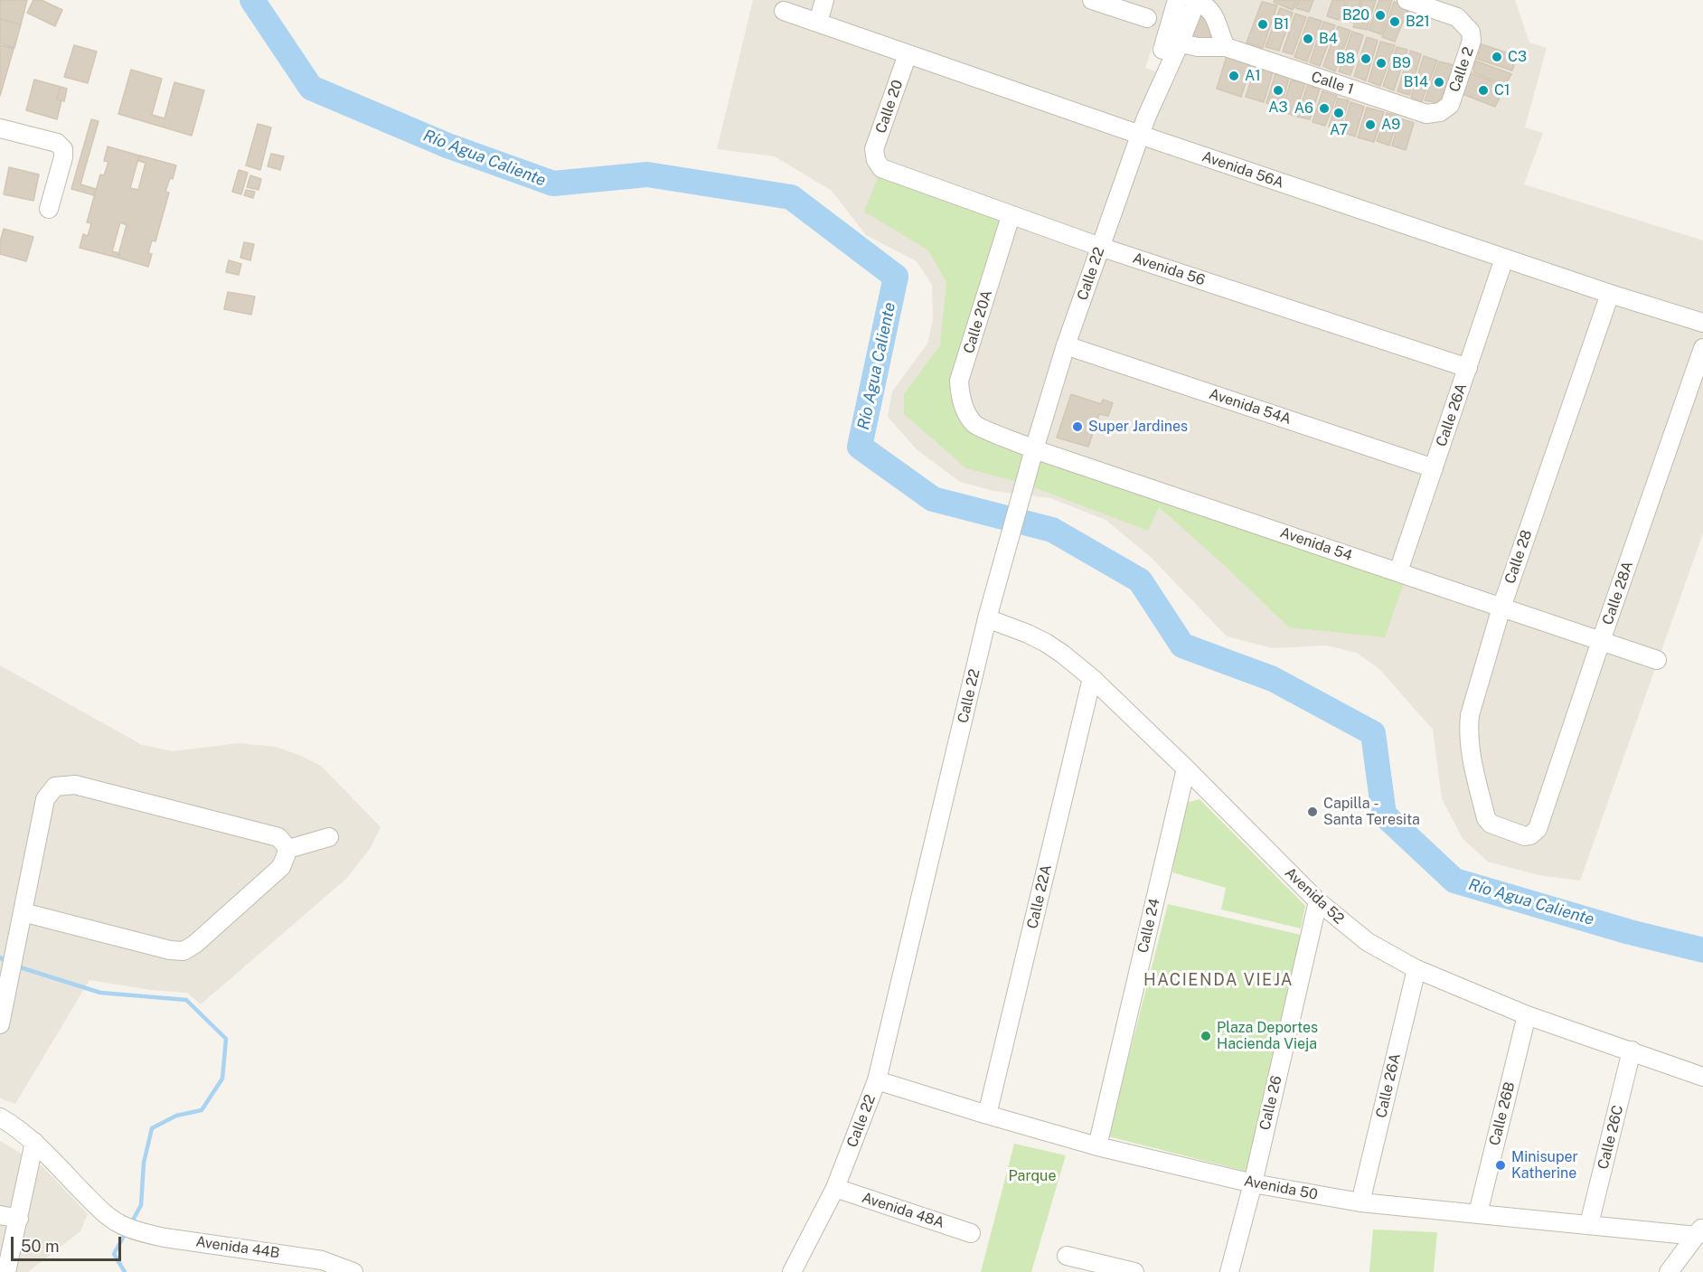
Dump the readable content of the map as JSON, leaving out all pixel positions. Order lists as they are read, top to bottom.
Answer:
{
  "streets": {
    "street": [
      "Calle 2",
      "Calle 1",
      "Calle 20",
      "Avenida 56A",
      "Avenida 56",
      "Calle 22",
      "Calle 20A",
      "Avenida 54A",
      "Calle 26A",
      "Avenida 54",
      "Calle 28",
      "Calle 28A",
      "Avenida 52",
      "Calle 22A",
      "Calle 24",
      "Calle 26",
      "Calle 26B",
      "Calle 26C",
      "Avenida 50",
      "Avenida 48A",
      "Avenida 44B"
    ]
  },
  "crossings": [
    ["Calle 2", "Calle 1"],
    ["Calle 1", "Calle 22"],
    ["Calle 20", "Avenida 56A"],
    ["Calle 20", "Avenida 56"],
    ["Avenida 56A", "Calle 22"],
    ["Avenida 56A", "Calle 26A"],
    ["Avenida 56A", "Calle 28"],
    ["Avenida 56", "Calle 22"],
    ["Avenida 56", "Calle 20A"],
    ["Avenida 56", "Calle 26A"],
    ["Calle 22", "Avenida 54A"],
    ["Calle 22", "Avenida 54"],
    ["Calle 22", "Avenida 52"],
    ["Calle 22", "Avenida 50"],
    ["Calle 22", "Avenida 48A"],
    ["Calle 20A", "Avenida 54"],
    ["Avenida 54A", "Calle 26A"],
    ["Calle 26A", "Avenida 54"],
    ["Calle 26A", "Avenida 52"],
    ["Calle 26A", "Avenida 50"],
    ["Avenida 54", "Calle 28"],
    ["Avenida 54", "Calle 28A"],
    ["Calle 28", "Calle 28A"],
    ["Avenida 52", "Calle 22A"],
    ["Avenida 52", "Calle 24"],
    ["Avenida 52", "Calle 26"],
    ["Avenida 52", "Calle 26B"],
    ["Avenida 52", "Calle 26C"],
    ["Calle 22A", "Avenida 50"],
    ["Calle 24", "Avenida 50"],
    ["Calle 26", "Avenida 50"],
    ["Calle 26B", "Avenida 50"],
    ["Calle 26C", "Avenida 50"]
  ],
  "districts": ["HACIENDA VIEJA"],
  "water": ["Río Agua Caliente"],
  "parks": ["Parque"],
  "places": [
    "B20",
    "B21",
    "B1",
    "B4",
    "C3",
    "B8",
    "B9",
    "A1",
    "B14",
    "A3",
    "C1",
    "A6",
    "A7",
    "A9",
    "Super Jardines",
    "Capilla - Santa Teresita",
    "Plaza Deportes Hacienda Vieja",
    "Minisuper Katherine"
  ],
  "scale_bar": "50 m"
}
